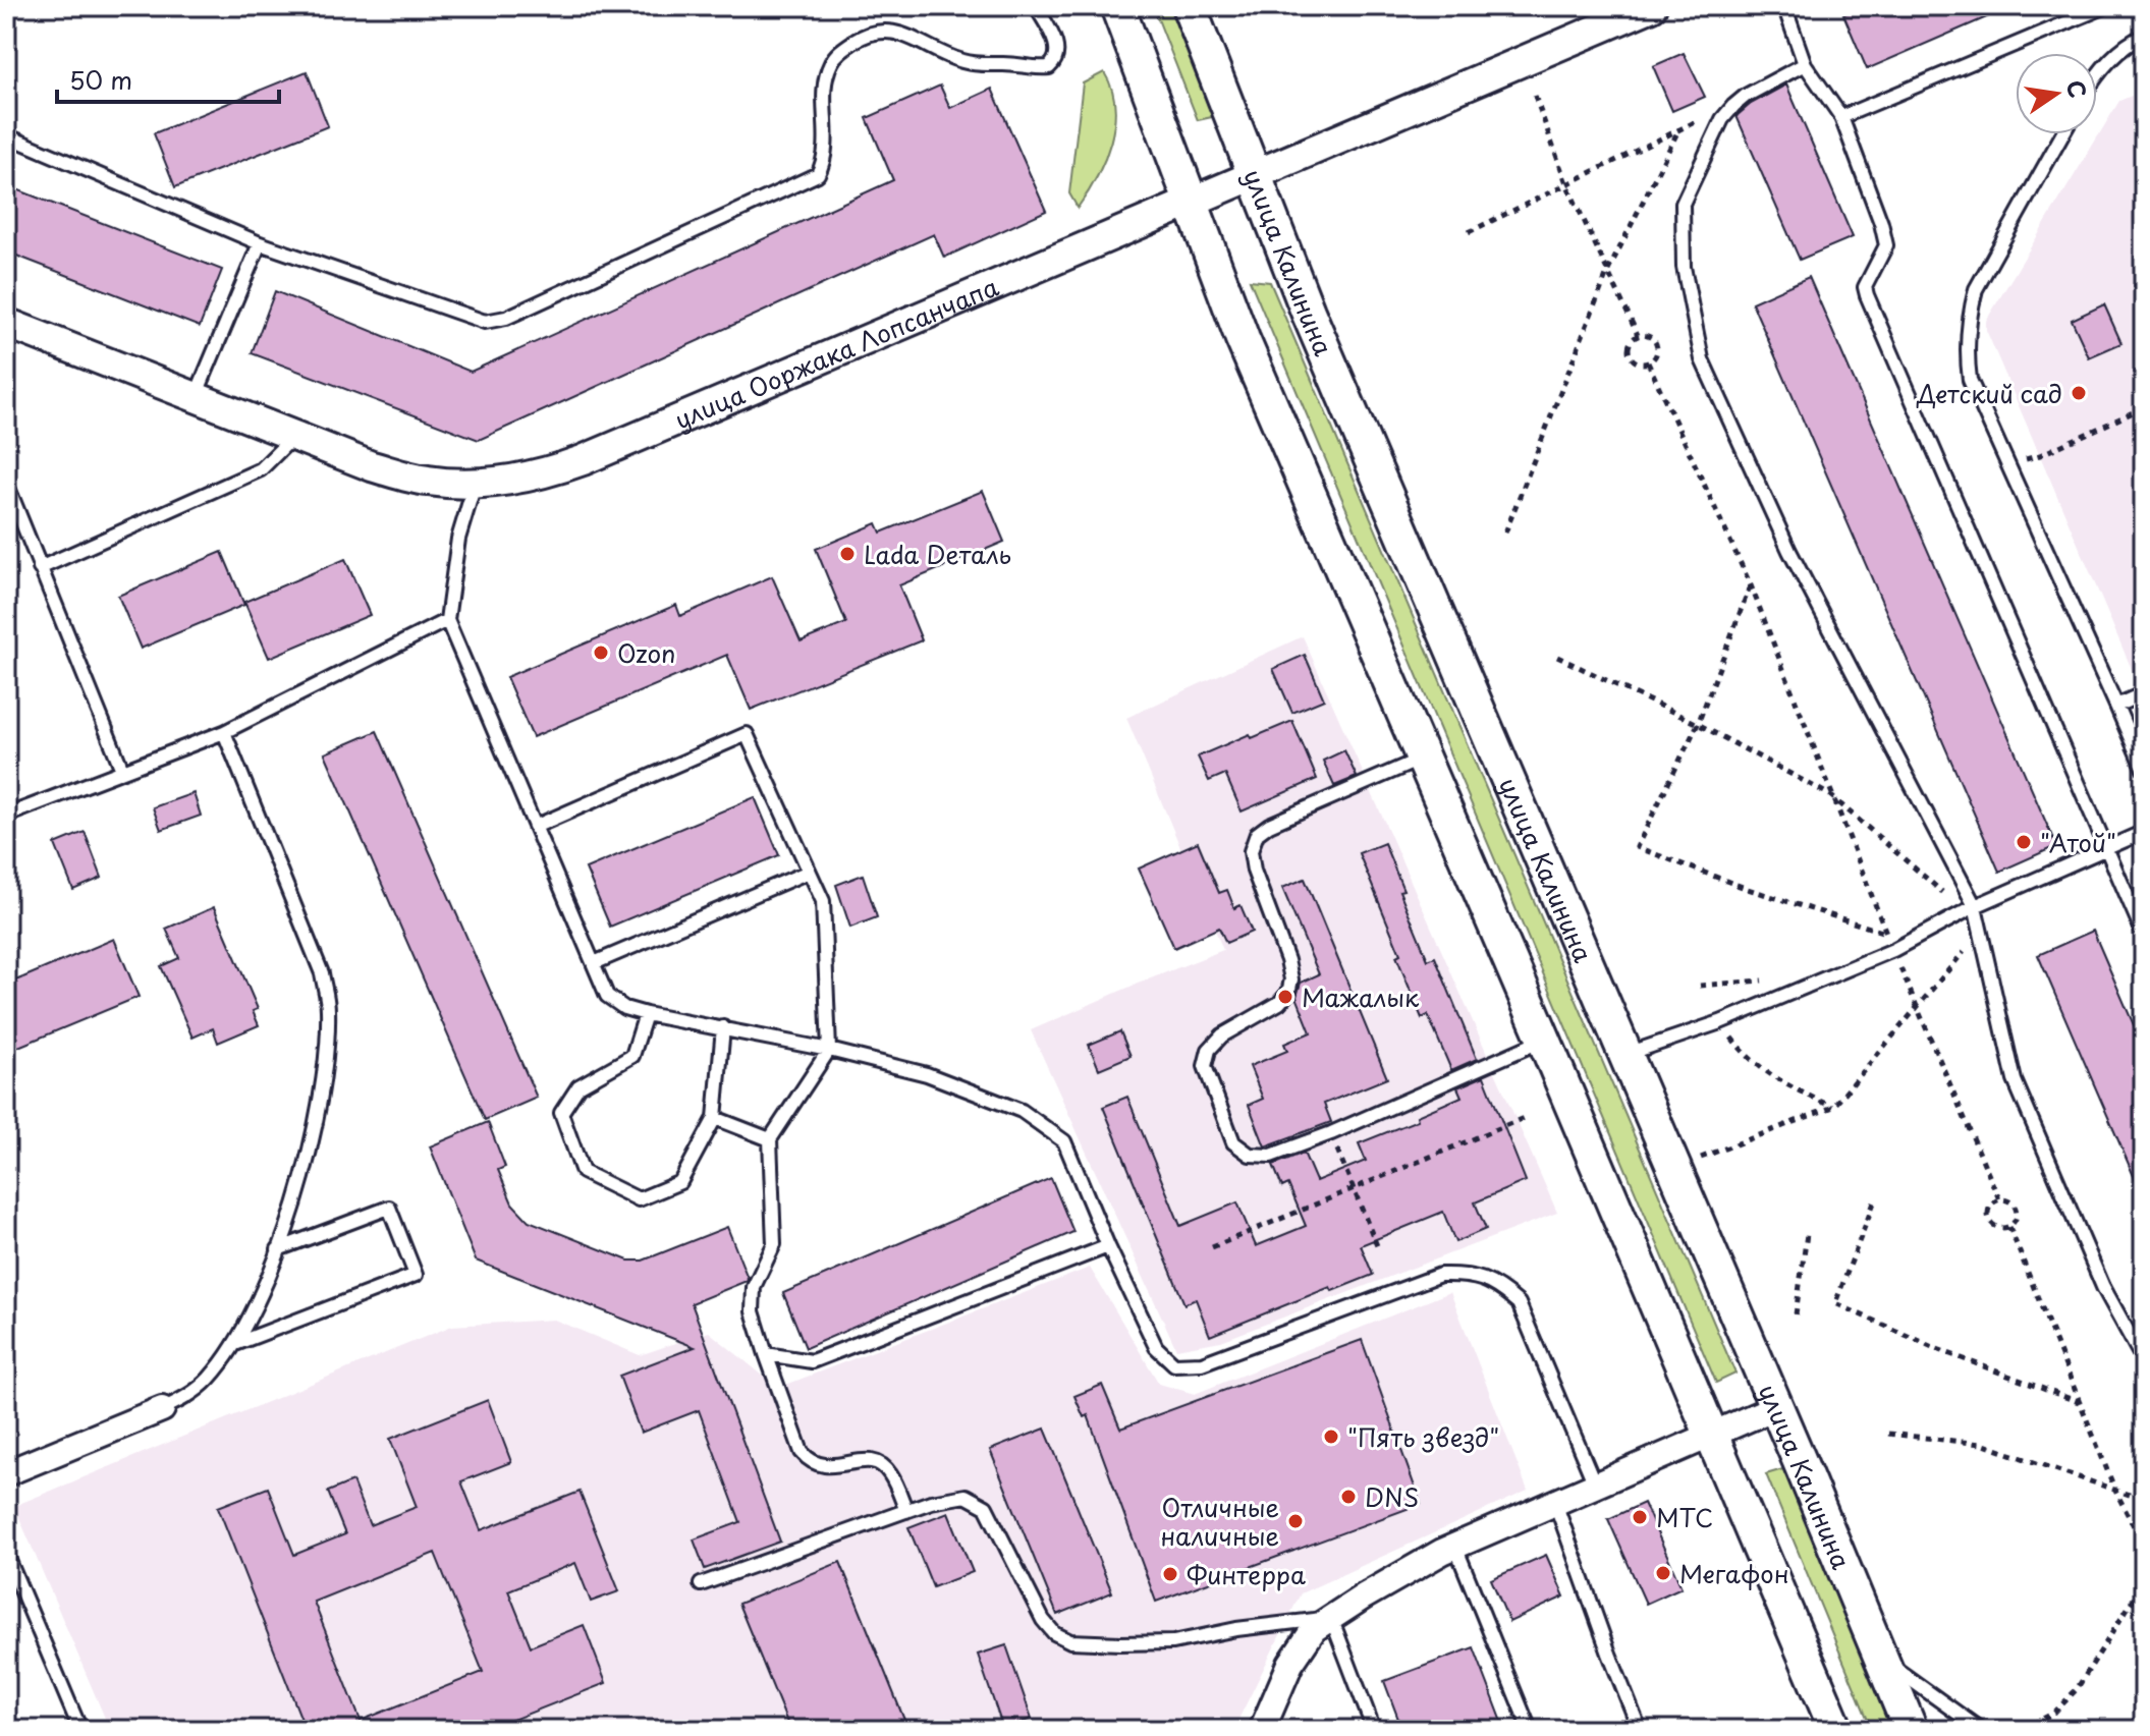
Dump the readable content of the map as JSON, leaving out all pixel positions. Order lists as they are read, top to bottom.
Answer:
{
  "streets": {
    "main road": ["улица Калинина"],
    "street": ["улица Ооржака Лопсанчапа"]
  },
  "crossings": [
    ["улица Калинина", "улица Ооржака Лопсанчапа"]
  ],
  "places": [
    "Детский сад",
    "Lada Dеталь",
    "Ozon",
    "\"Атой\"",
    "Мажалык",
    "\"Пять звезд\"",
    "DNS",
    "МТС",
    "Отличные наличные",
    "Мегафон",
    "Финтерра"
  ],
  "scale_bar": "50 m",
  "north": "right"
}
